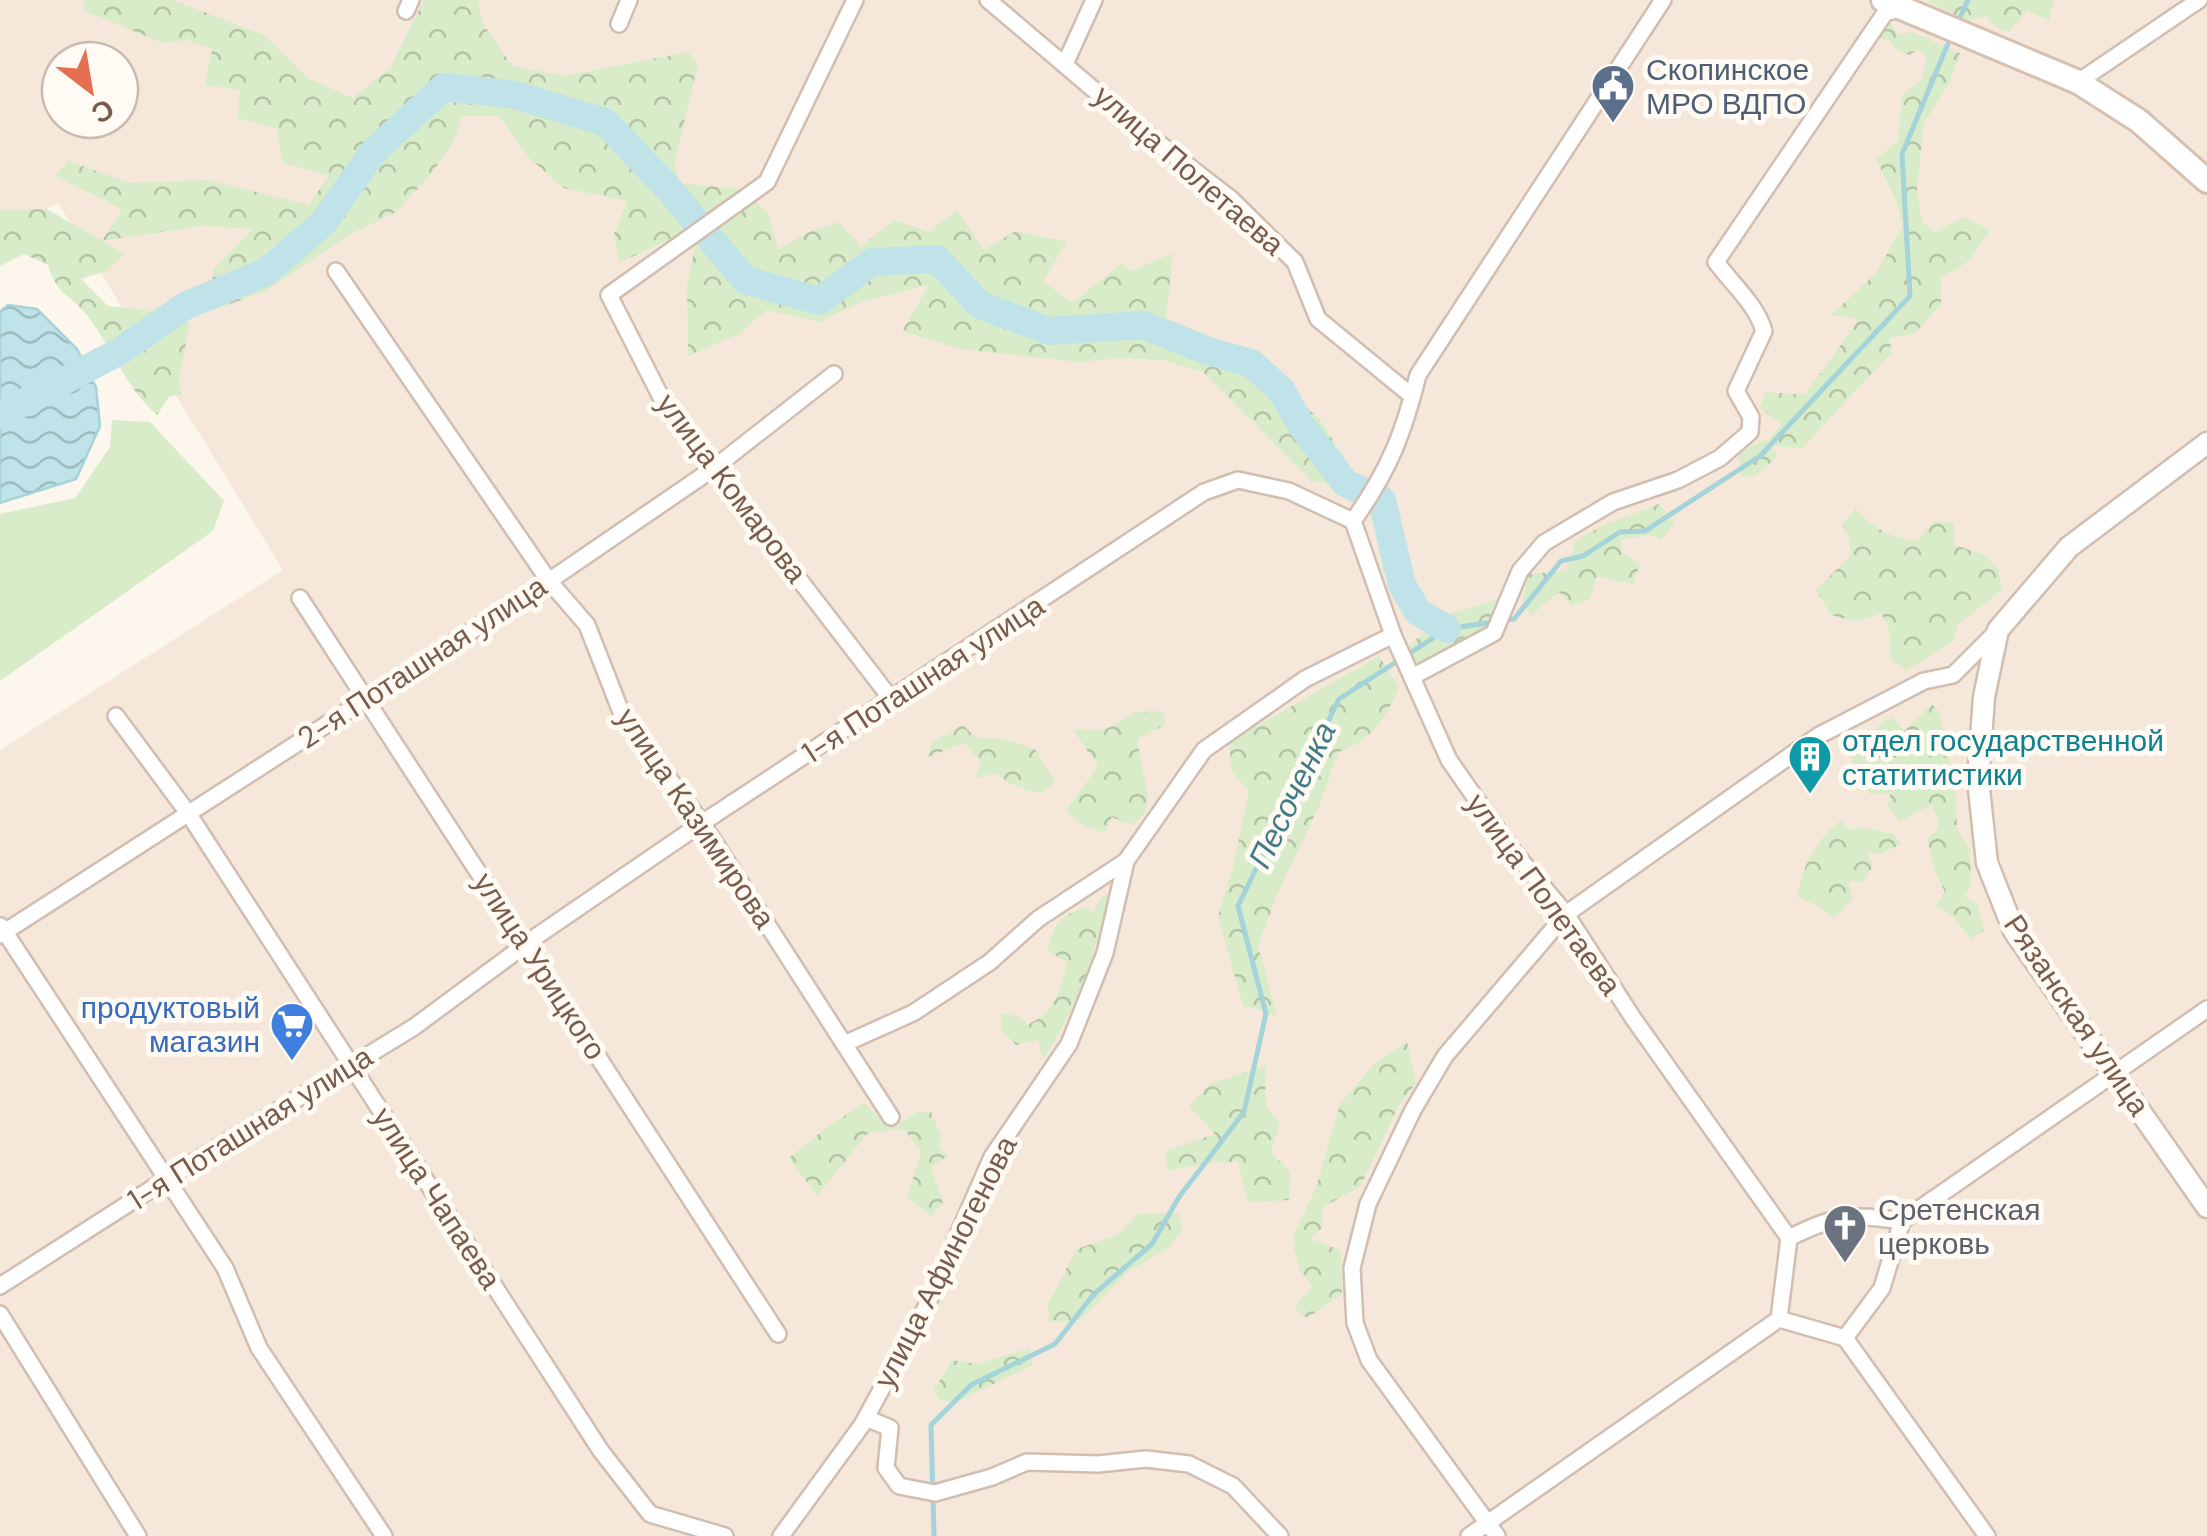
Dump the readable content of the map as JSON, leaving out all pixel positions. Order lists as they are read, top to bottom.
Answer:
{
  "streets": {
    "street": [
      "улица Полетаева",
      "улица Комарова",
      "2-я Поташная улица",
      "1-я Поташная улица",
      "улица Казимирова",
      "улица Урицкого",
      "Рязанская улица",
      "улица Чапаева",
      "улица Афиногенова"
    ]
  },
  "crossings": [
    ["улица Полетаева", "1-я Поташная улица"],
    ["улица Полетаева", "улица Афиногенова"],
    ["улица Комарова", "2-я Поташная улица"],
    ["улица Комарова", "1-я Поташная улица"],
    ["2-я Поташная улица", "улица Казимирова"],
    ["2-я Поташная улица", "улица Урицкого"],
    ["2-я Поташная улица", "улица Чапаева"],
    ["1-я Поташная улица", "улица Казимирова"],
    ["1-я Поташная улица", "улица Урицкого"],
    ["1-я Поташная улица", "улица Чапаева"]
  ],
  "water": ["Песоченка"],
  "places": {
    "public building": ["Скопинское МРО ВДПО"],
    "building": ["отдел государственной статитистики"],
    "supermarket": ["продуктовый магазин"],
    "church": ["Сретенская церковь"]
  },
  "north": "bottom right"
}
